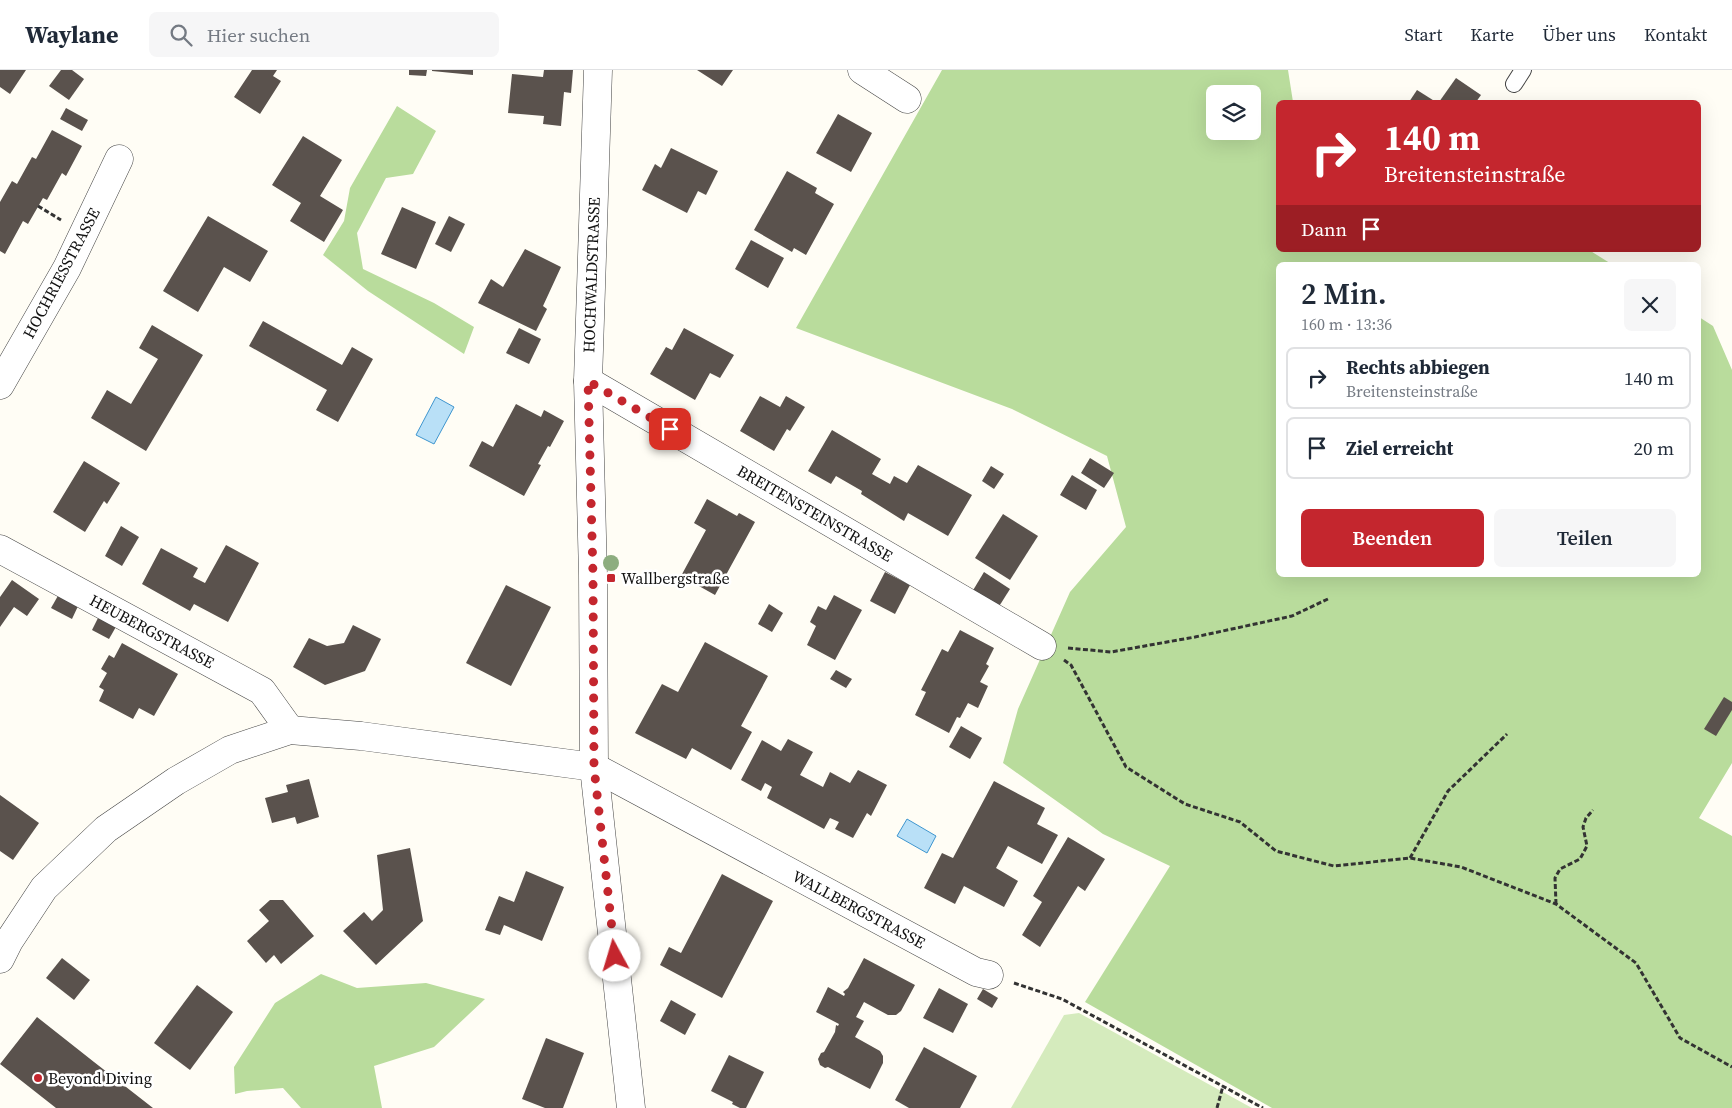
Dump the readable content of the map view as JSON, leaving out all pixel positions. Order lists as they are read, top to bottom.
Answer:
{
  "streets": {
    "street": [
      "HOCHRIESSTRASSE",
      "HOCHWALDSTRASSE",
      "BREITENSTEINSTRASSE",
      "HEUBERGSTRASSE",
      "WALLBERGSTRASSE"
    ]
  },
  "crossings": [
    ["HOCHWALDSTRASSE", "BREITENSTEINSTRASSE"],
    ["HOCHWALDSTRASSE", "WALLBERGSTRASSE"],
    ["HEUBERGSTRASSE", "WALLBERGSTRASSE"]
  ],
  "places": {
    "transit": ["Wallbergstraße"],
    "other": ["Beyond Diving"]
  },
  "page": {
    "header": "Waylane",
    "search": "Hier suchen",
    "nav": [
      "Start",
      "Karte",
      "Über uns",
      "Kontakt"
    ],
    "turn": ["140 m", "Breitensteinstraße"],
    "then": "Dann",
    "heading": ["2 Min.", "160 m · 13:36"],
    "list": [
      {
        "name": "Rechts abbiegen",
        "note": "Breitensteinstraße",
        "value": "140 m"
      },
      {
        "name": "Ziel erreicht",
        "value": "20 m"
      }
    ],
    "buttons": ["Beenden", "Teilen"]
  }
}
